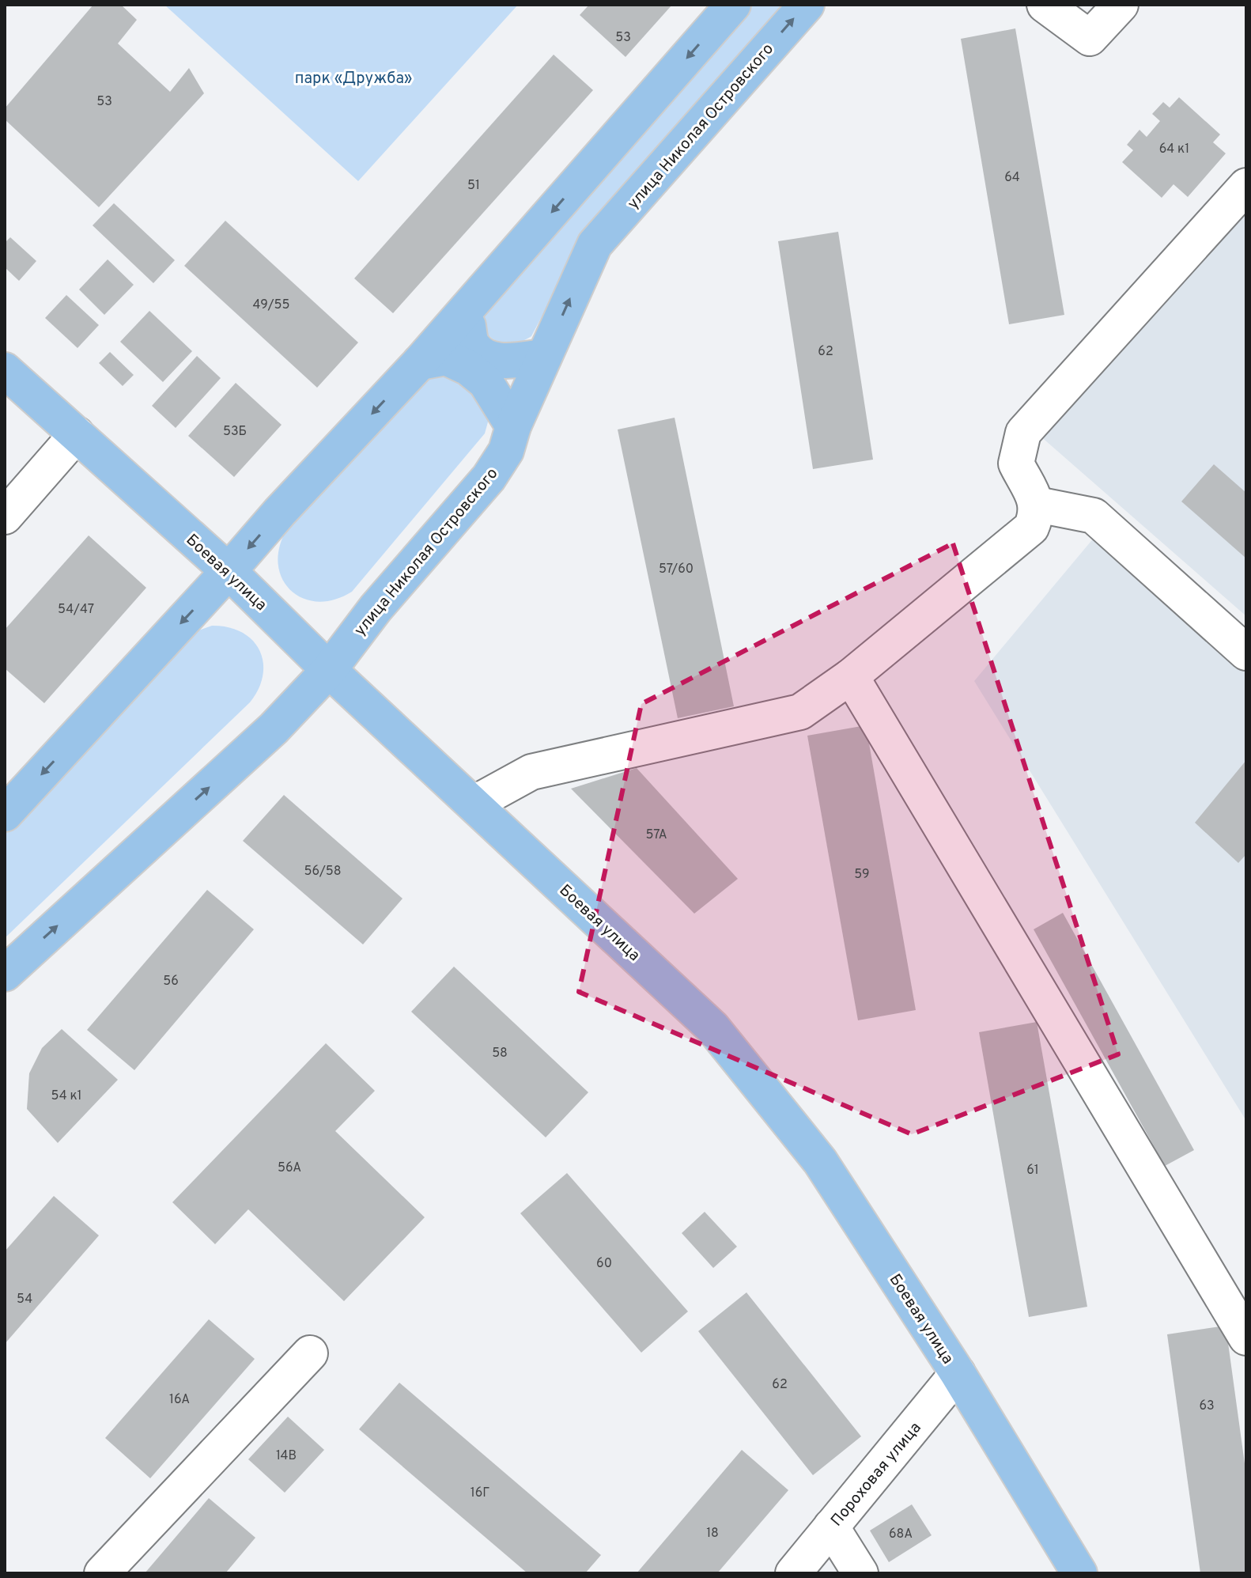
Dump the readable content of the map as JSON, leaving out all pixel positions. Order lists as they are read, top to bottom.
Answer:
{
  "streets": {
    "main road": ["улица Николая Островского", "Боевая улица"],
    "street": ["Пороховая улица"]
  },
  "crossings": [
    ["улица Николая Островского", "Боевая улица"],
    ["Боевая улица", "Пороховая улица"]
  ],
  "parks": ["парк «Дружба»"],
  "house_numbers": [
    "53",
    "53",
    "64 к1",
    "64",
    "51",
    "49/55",
    "62",
    "53Б",
    "57/60",
    "54/47",
    "57А",
    "56/58",
    "59",
    "56",
    "58",
    "54 к1",
    "56А",
    "61",
    "60",
    "54",
    "62",
    "16А",
    "63",
    "14В",
    "16Г",
    "18",
    "68А"
  ]
}
